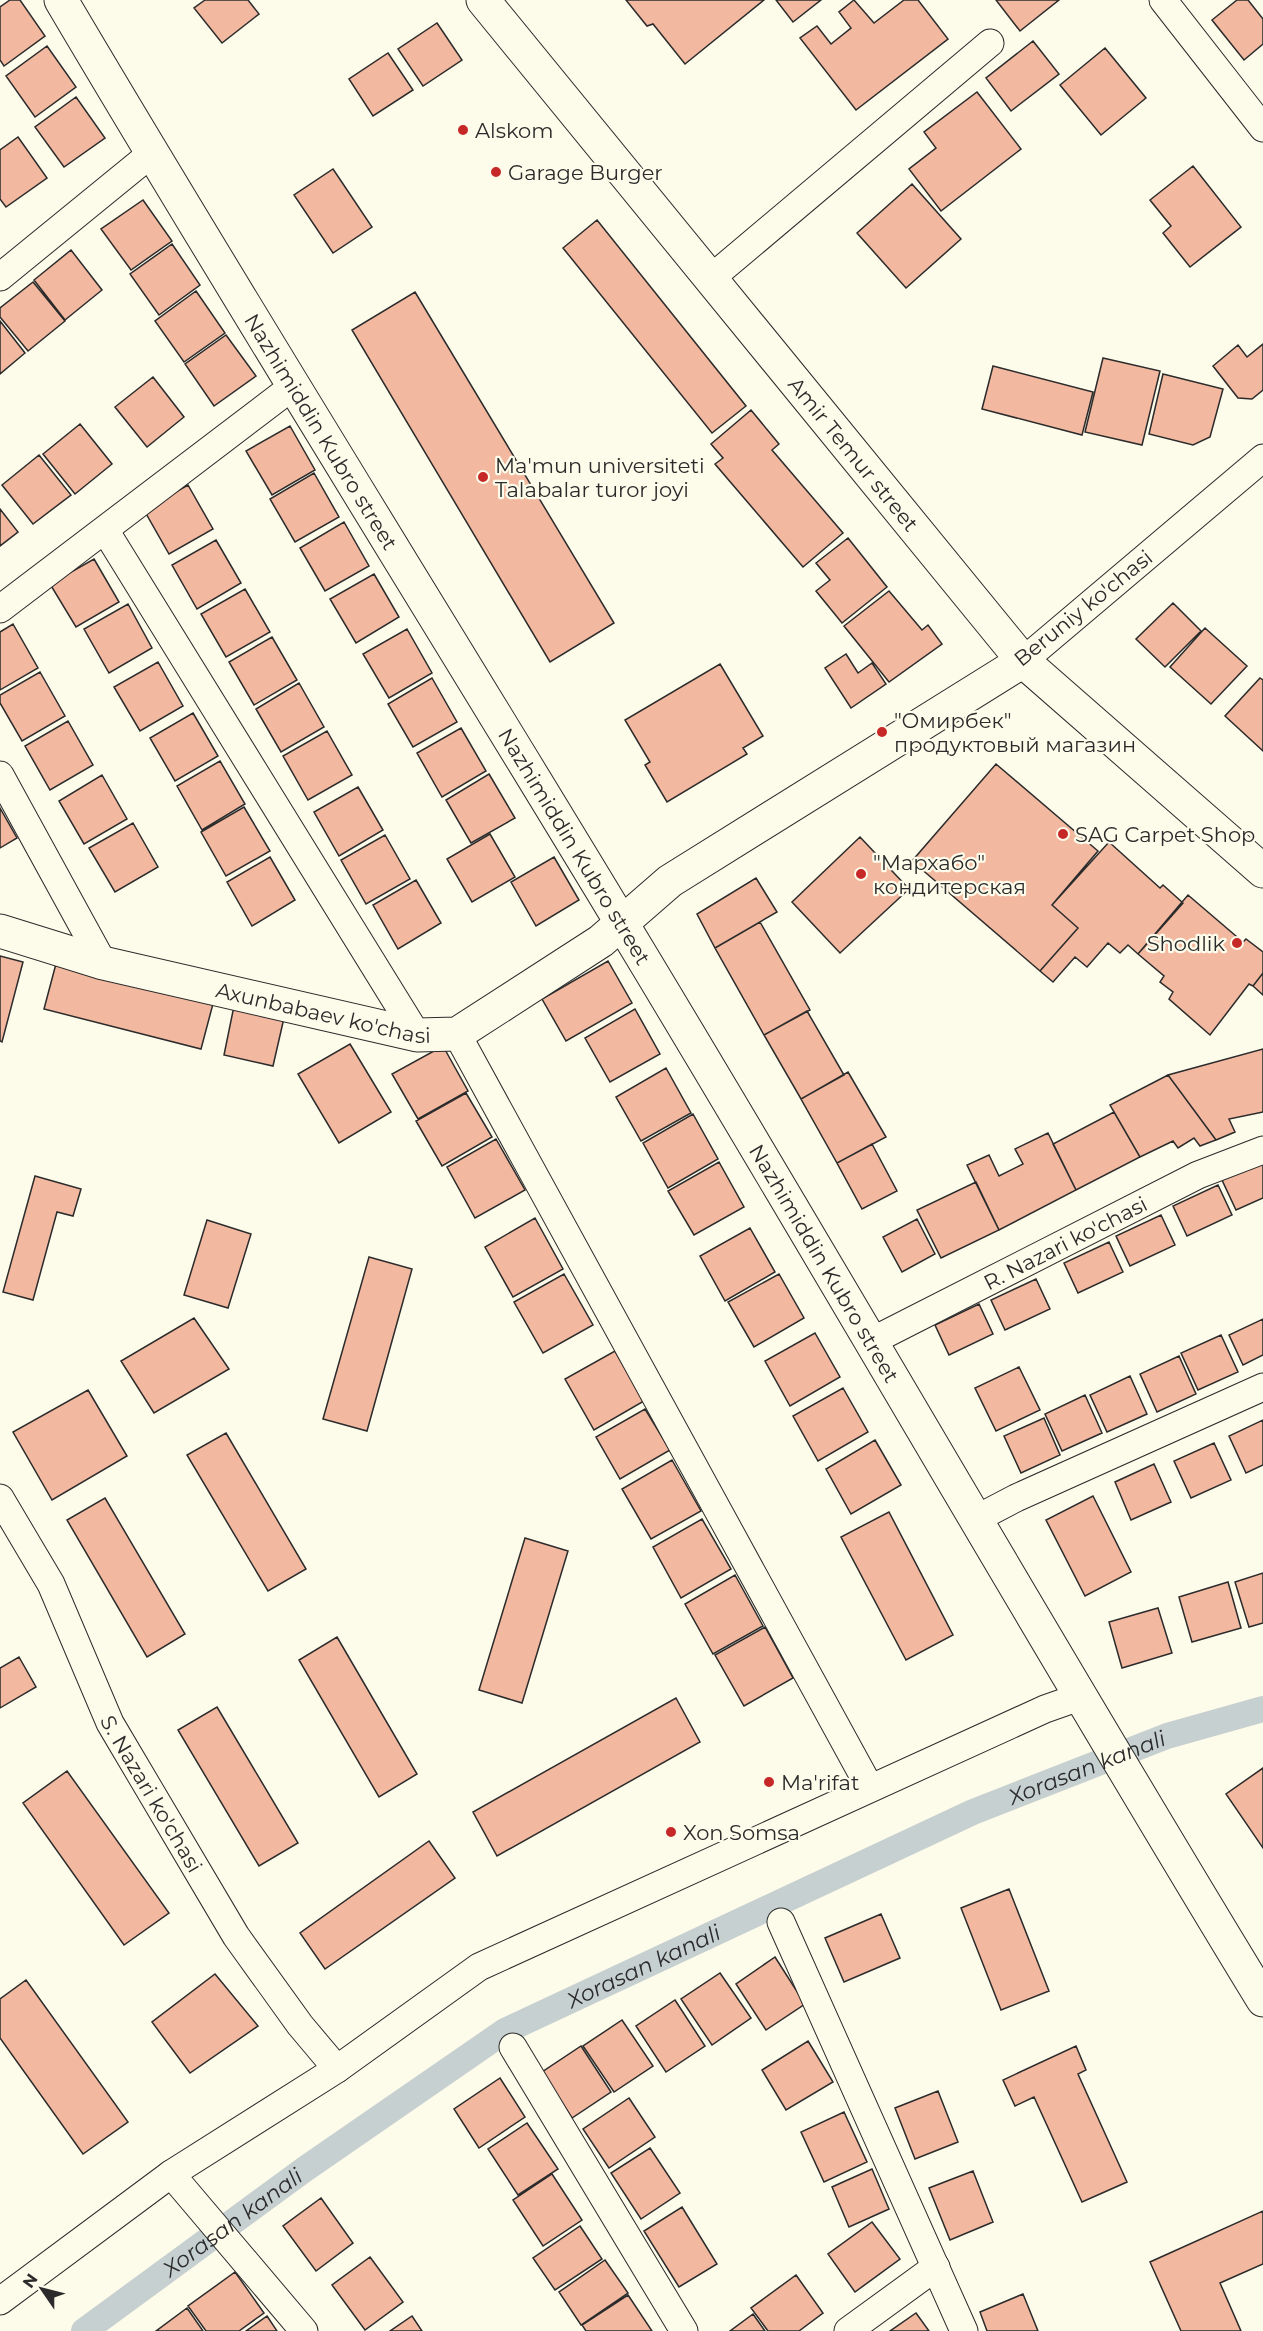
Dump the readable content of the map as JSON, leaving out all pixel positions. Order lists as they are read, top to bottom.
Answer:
{
  "streets": {
    "main road": [
      "Nazhimiddin Kubro street",
      "Amir Temur street",
      "Beruniy ko'chasi",
      "Axunbabaev ko'chasi"
    ],
    "street": ["R. Nazari ko'chasi", "S. Nazari ko'chasi"]
  },
  "crossings": [
    ["Nazhimiddin Kubro street", "Beruniy ko'chasi"],
    ["Nazhimiddin Kubro street", "Axunbabaev ko'chasi"],
    ["Nazhimiddin Kubro street", "R. Nazari ko'chasi"],
    ["Amir Temur street", "Beruniy ko'chasi"],
    ["Beruniy ko'chasi", "Axunbabaev ko'chasi"]
  ],
  "water": ["Xorasan kanali"],
  "places": [
    "Alskom",
    "Garage Burger",
    "Ma'mun universiteti Talabalar turor joyi",
    "\"Омирбек\" продуктовый магазин",
    "SAG Carpet Shop",
    "\"Мархабо\" кондитерская",
    "Shodlik",
    "Ma'rifat",
    "Xon Somsa"
  ],
  "north": "top left"
}
